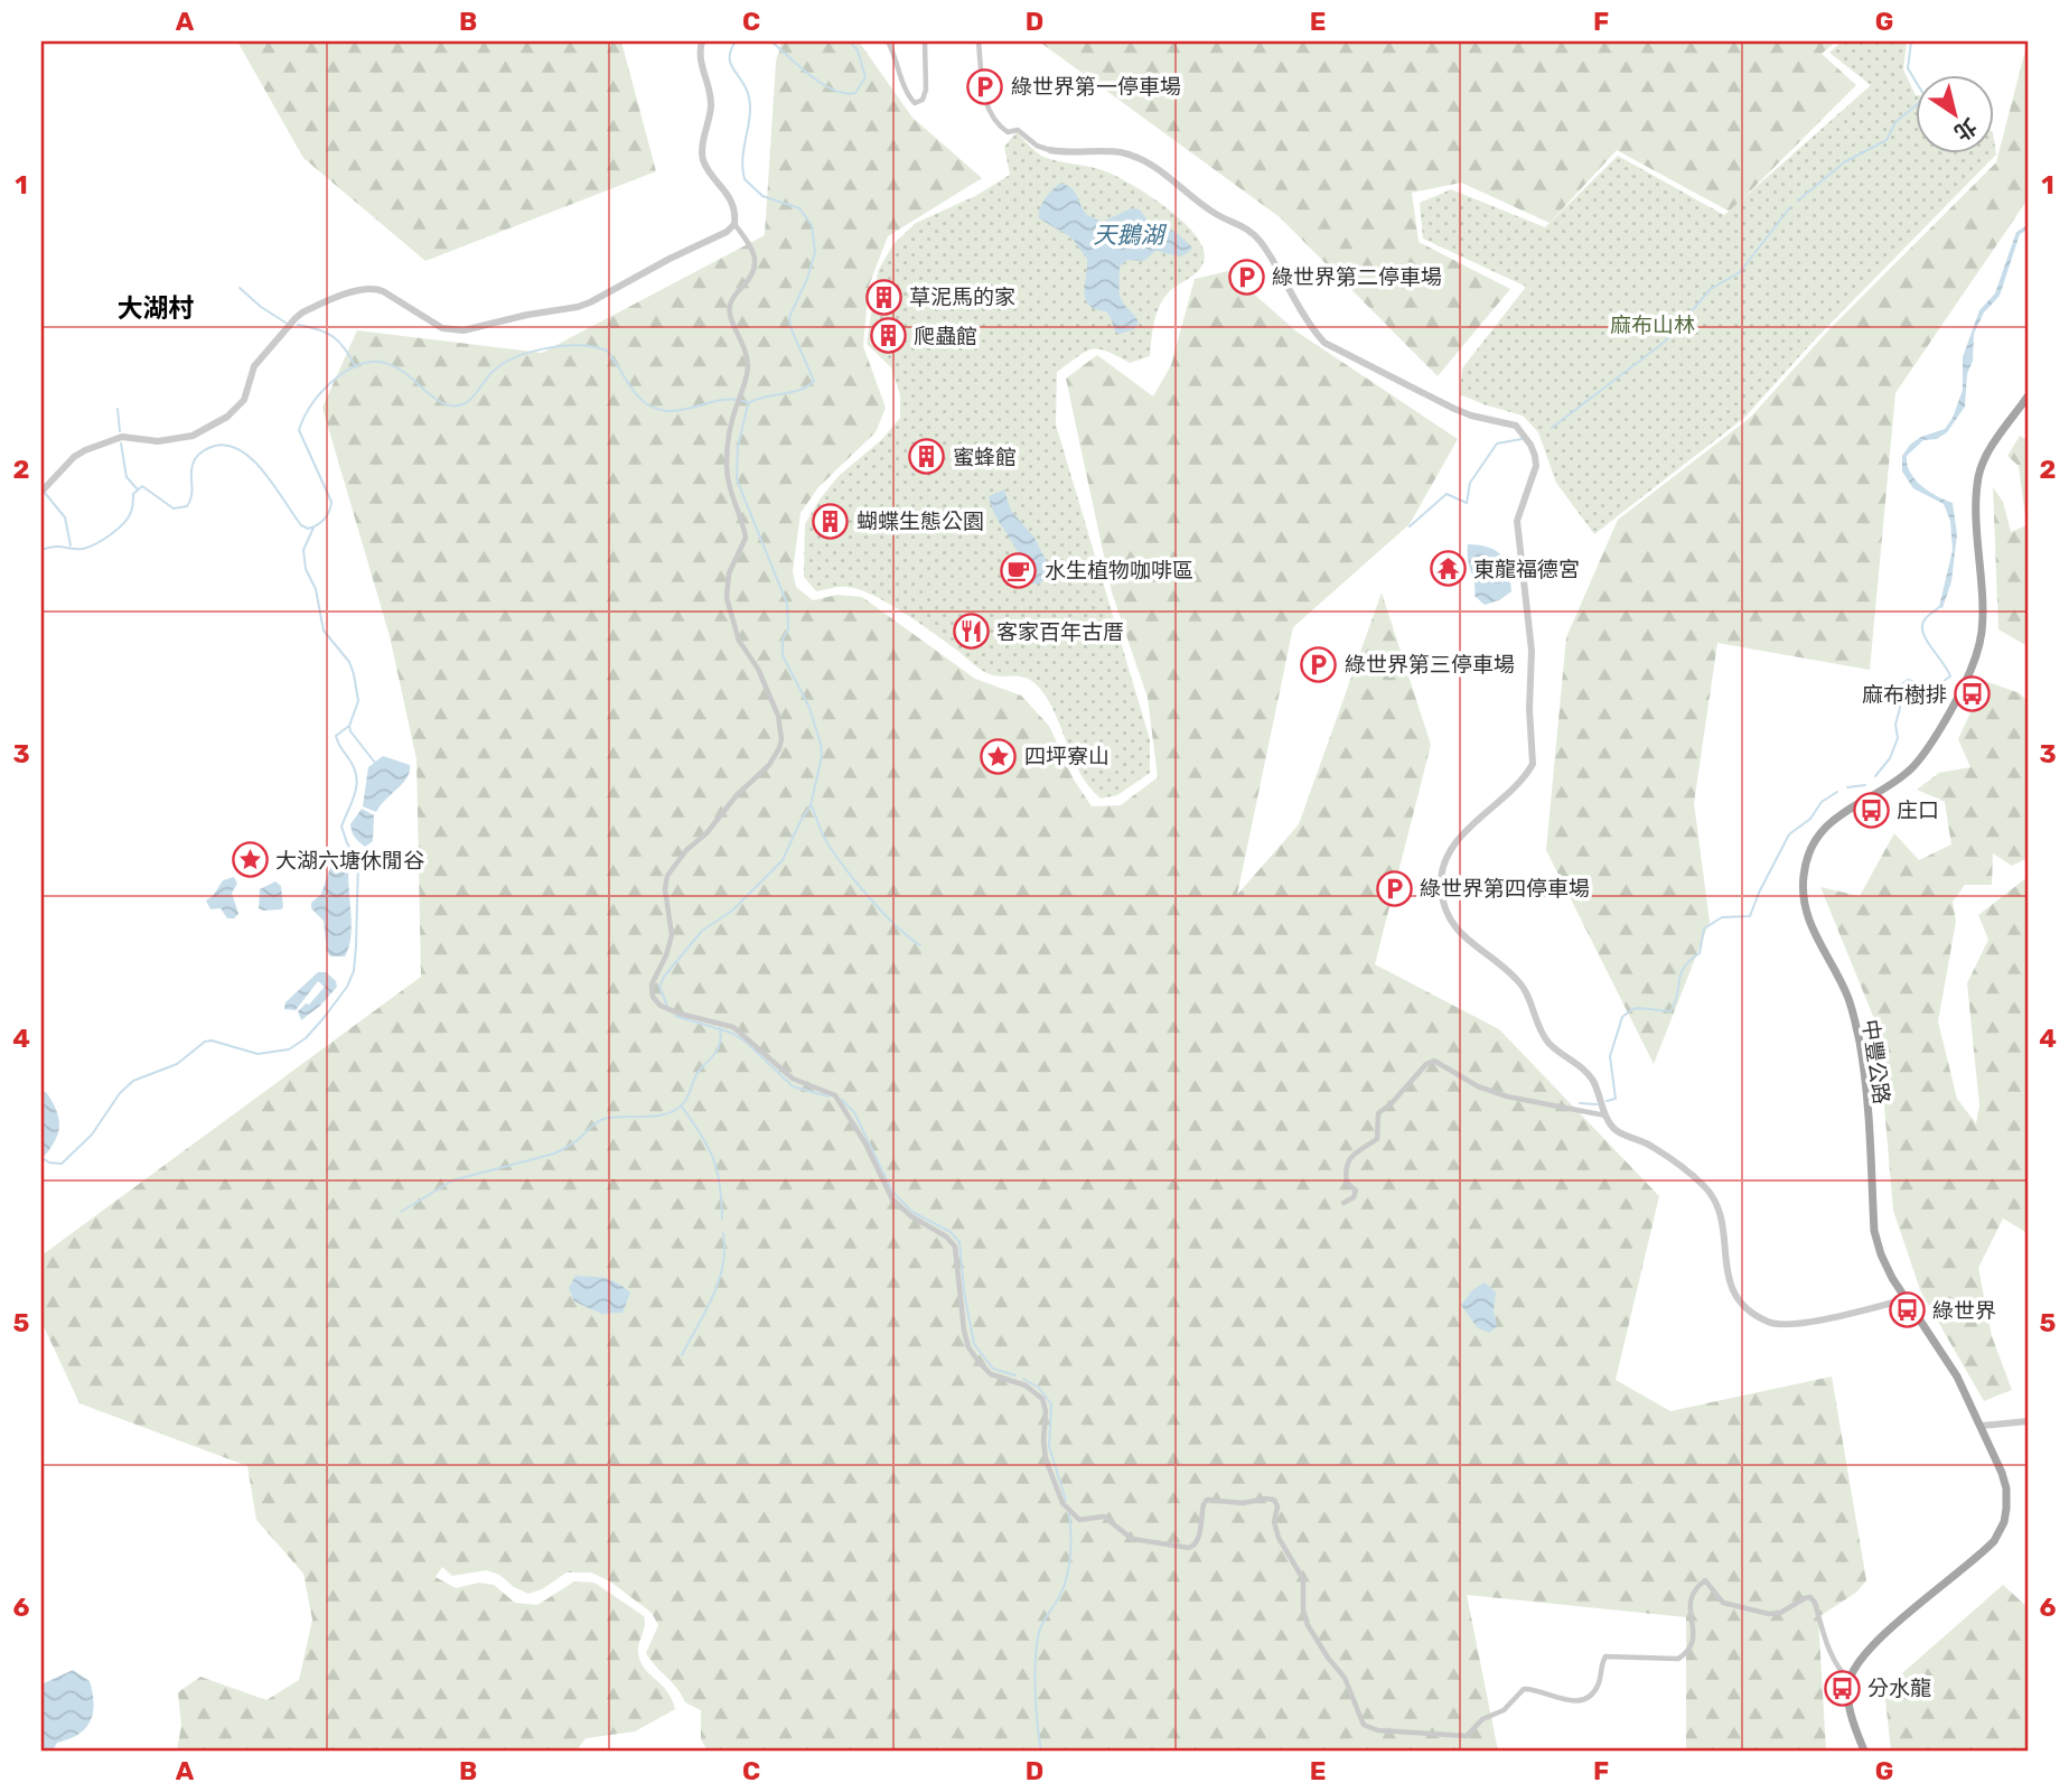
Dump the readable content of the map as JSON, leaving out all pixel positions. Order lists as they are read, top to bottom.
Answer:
{
  "streets": {
    "main road": ["中豐公路"]
  },
  "districts": ["大湖村"],
  "water": ["天鵝湖"],
  "parks": ["麻布山林"],
  "places": {
    "parking": [
      "綠世界第一停車場",
      "綠世界第二停車場",
      "綠世界第三停車場",
      "綠世界第四停車場"
    ],
    "building": [
      "草泥馬的家",
      "爬蟲館",
      "蜜蜂館",
      "蝴蝶生態公園"
    ],
    "temple": ["東龍福德宮"],
    "cafe": ["水生植物咖啡區"],
    "restaurant": ["客家百年古厝"],
    "bus stop": [
      "麻布樹排",
      "庄口",
      "綠世界",
      "分水龍"
    ],
    "place": ["四坪寮山", "大湖六塘休閒谷"]
  },
  "north": "bottom right",
  "grid": {
    "columns": [
      "A",
      "B",
      "C",
      "D",
      "E",
      "F",
      "G"
    ],
    "rows": [
      "1",
      "2",
      "3",
      "4",
      "5",
      "6"
    ]
  }
}
